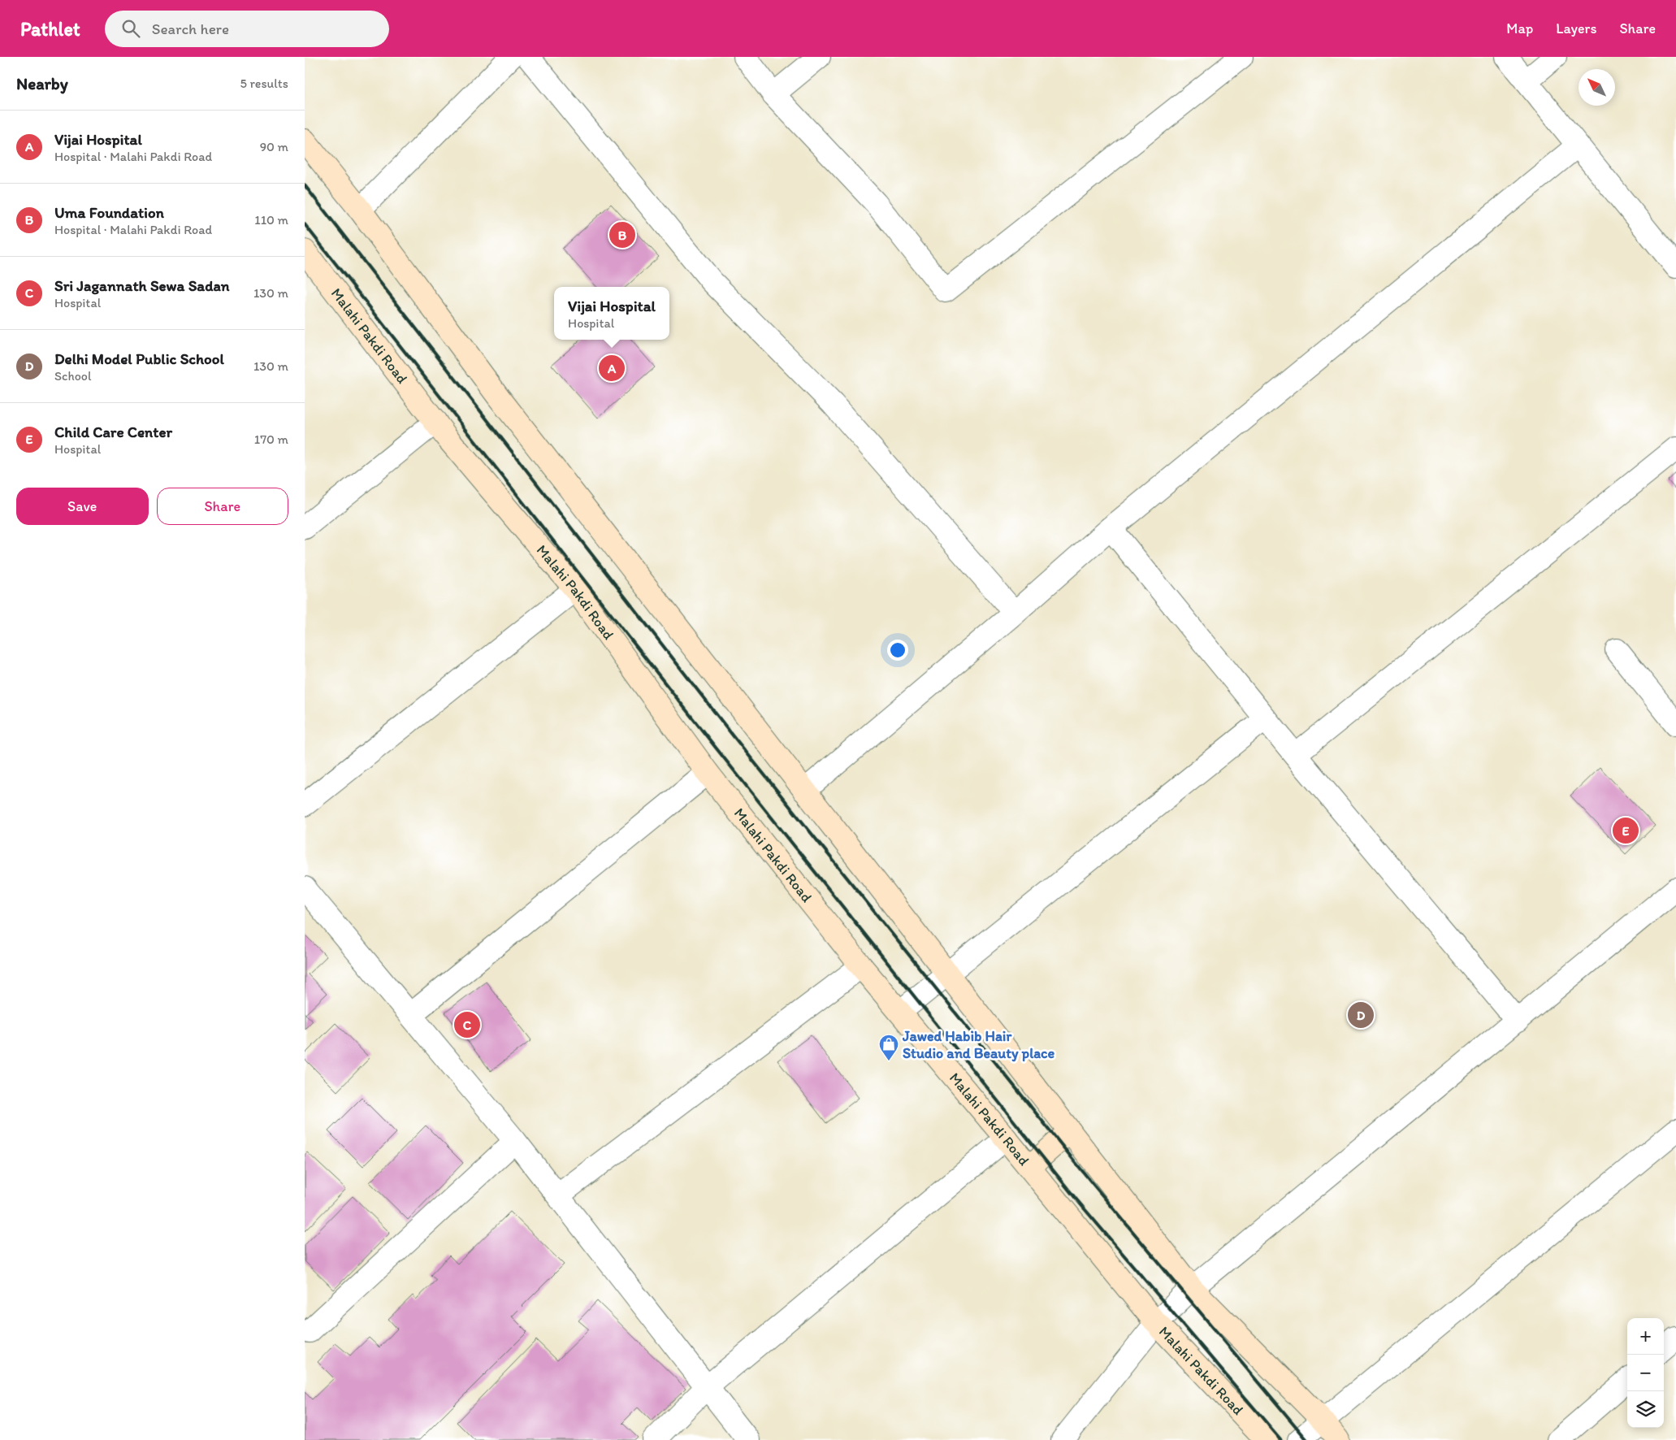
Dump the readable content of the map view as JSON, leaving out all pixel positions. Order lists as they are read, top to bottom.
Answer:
{
  "streets": {
    "main road": ["Malahi Pakdi Road"]
  },
  "places": {
    "shop": ["Jawed Habib Hair Studio and Beauty place"]
  },
  "north": "top left",
  "page": {
    "header": "Pathlet",
    "search": "Search here",
    "nav": ["Map", "Layers", "Share"],
    "heading": ["Nearby", "5 results"],
    "list": [
      {
        "mark": "A",
        "name": "Vijai Hospital",
        "note": "Hospital · Malahi Pakdi Road",
        "value": "90 m"
      },
      {
        "mark": "B",
        "name": "Uma Foundation",
        "note": "Hospital · Malahi Pakdi Road",
        "value": "110 m"
      },
      {
        "mark": "C",
        "name": "Sri Jagannath Sewa Sadan",
        "note": "Hospital",
        "value": "130 m"
      },
      {
        "mark": "D",
        "name": "Delhi Model Public School",
        "note": "School",
        "value": "130 m"
      },
      {
        "mark": "E",
        "name": "Child Care Center",
        "note": "Hospital",
        "value": "170 m"
      }
    ],
    "pins": [
      "B",
      "A",
      "E",
      "D",
      "C"
    ],
    "popup": ["Vijai Hospital", "Hospital"],
    "buttons": ["Save", "Share"],
    "map_buttons": ["+", "−"]
  }
}
